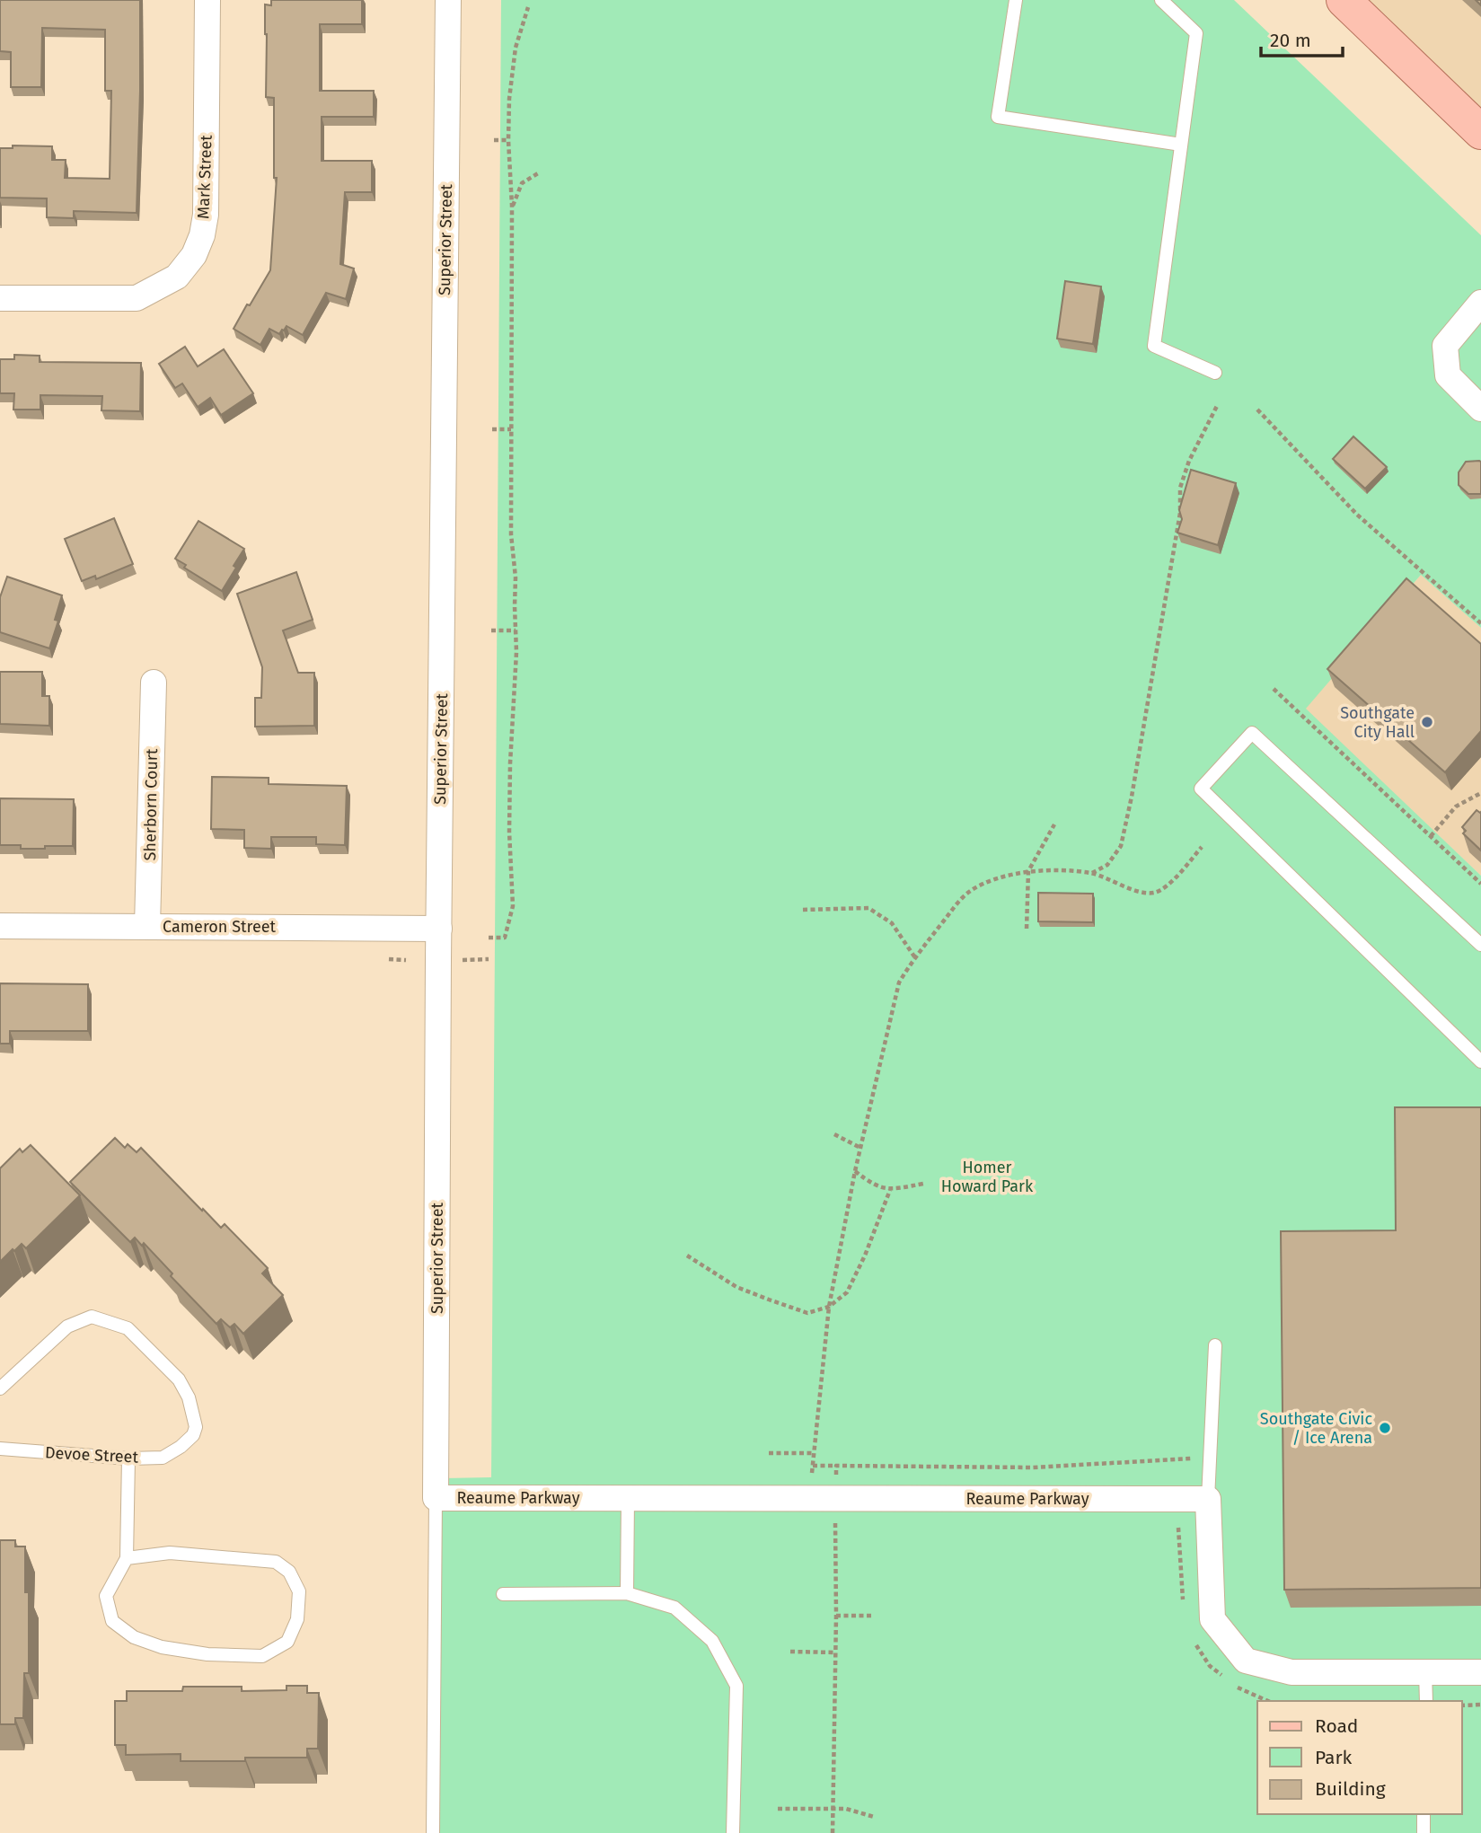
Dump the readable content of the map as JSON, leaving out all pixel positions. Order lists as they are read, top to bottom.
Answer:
{
  "streets": {
    "street": [
      "Mark Street",
      "Superior Street",
      "Sherborn Court",
      "Cameron Street",
      "Reaume Parkway"
    ],
    "lane": ["Devoe Street"]
  },
  "crossings": [
    ["Superior Street", "Cameron Street"],
    ["Superior Street", "Reaume Parkway"],
    ["Sherborn Court", "Cameron Street"]
  ],
  "parks": ["Homer Howard Park"],
  "places": ["Southgate City Hall", "Southgate Civic / Ice Arena"],
  "legend": ["Road", "Park", "Building"],
  "scale_bar": "20 m"
}
